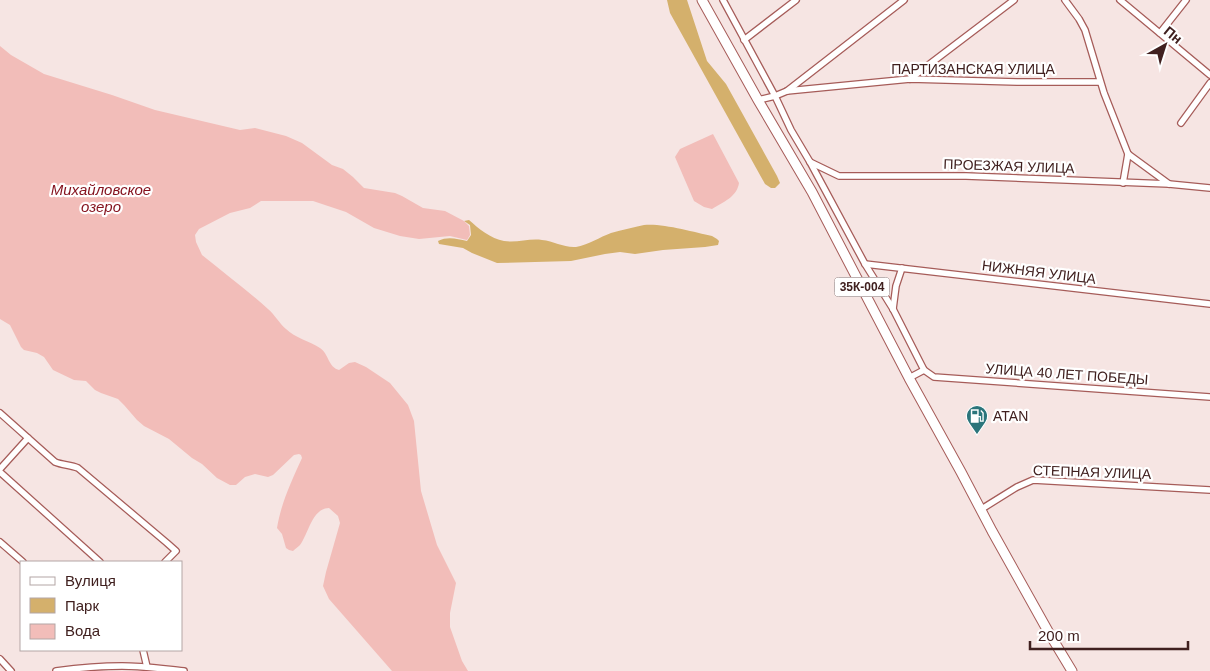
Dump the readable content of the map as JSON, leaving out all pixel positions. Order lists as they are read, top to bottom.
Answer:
{
  "streets": {
    "main road": ["35К-004"],
    "street": [
      "ПАРТИЗАНСКАЯ УЛИЦА",
      "ПРОЕЗЖАЯ УЛИЦА",
      "НИЖНЯЯ УЛИЦА",
      "УЛИЦА 40 ЛЕТ ПОБЕДЫ",
      "СТЕПНАЯ УЛИЦА"
    ]
  },
  "crossings": [
    ["35К-004", "СТЕПНАЯ УЛИЦА"]
  ],
  "water": ["Михайловское озеро"],
  "places": {
    "fuel station": ["ATAN"]
  },
  "legend": ["Вулиця", "Парк", "Вода"],
  "scale_bar": "200 m",
  "north": "top right"
}
